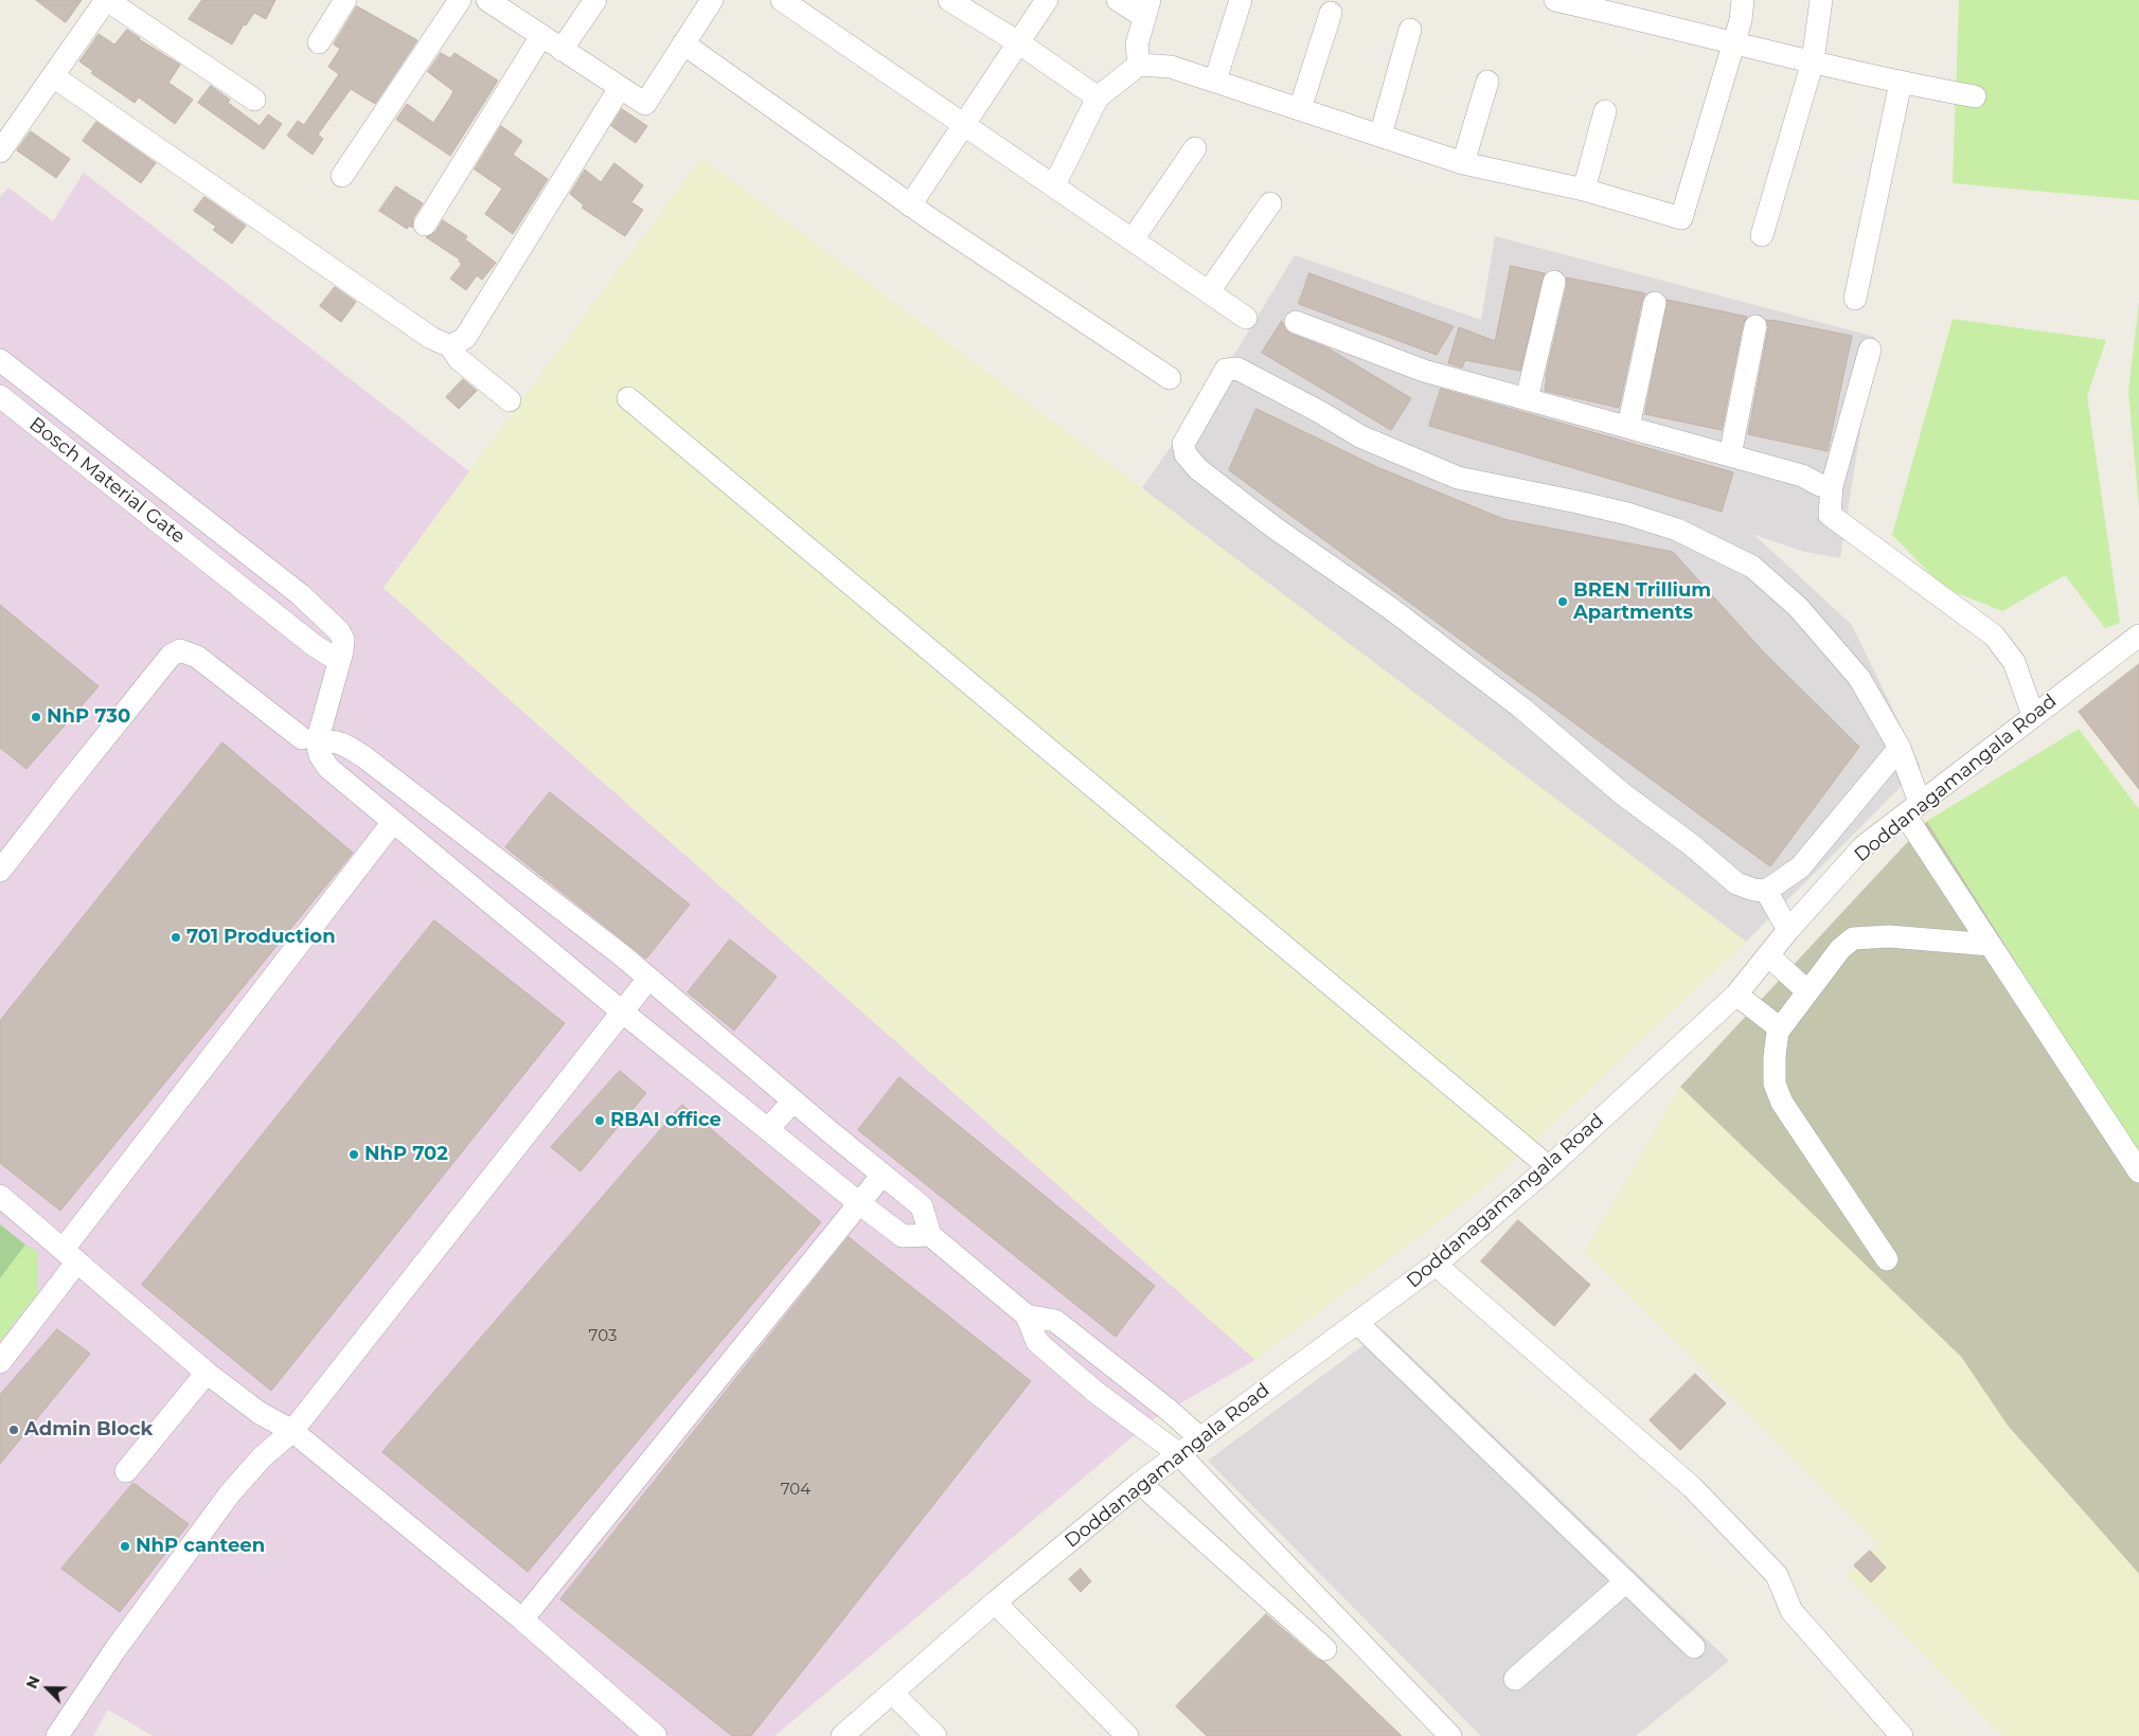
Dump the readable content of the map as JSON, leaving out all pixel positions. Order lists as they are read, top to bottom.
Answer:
{
  "streets": {
    "street": ["Bosch Material Gate", "Doddanagamangala Road"]
  },
  "places": [
    "BREN Trillium Apartments",
    "NhP 730",
    "701 Production",
    "RBAI office",
    "NhP 702",
    "Admin Block",
    "NhP canteen"
  ],
  "house_numbers": ["703", "704"],
  "north": "top left"
}
